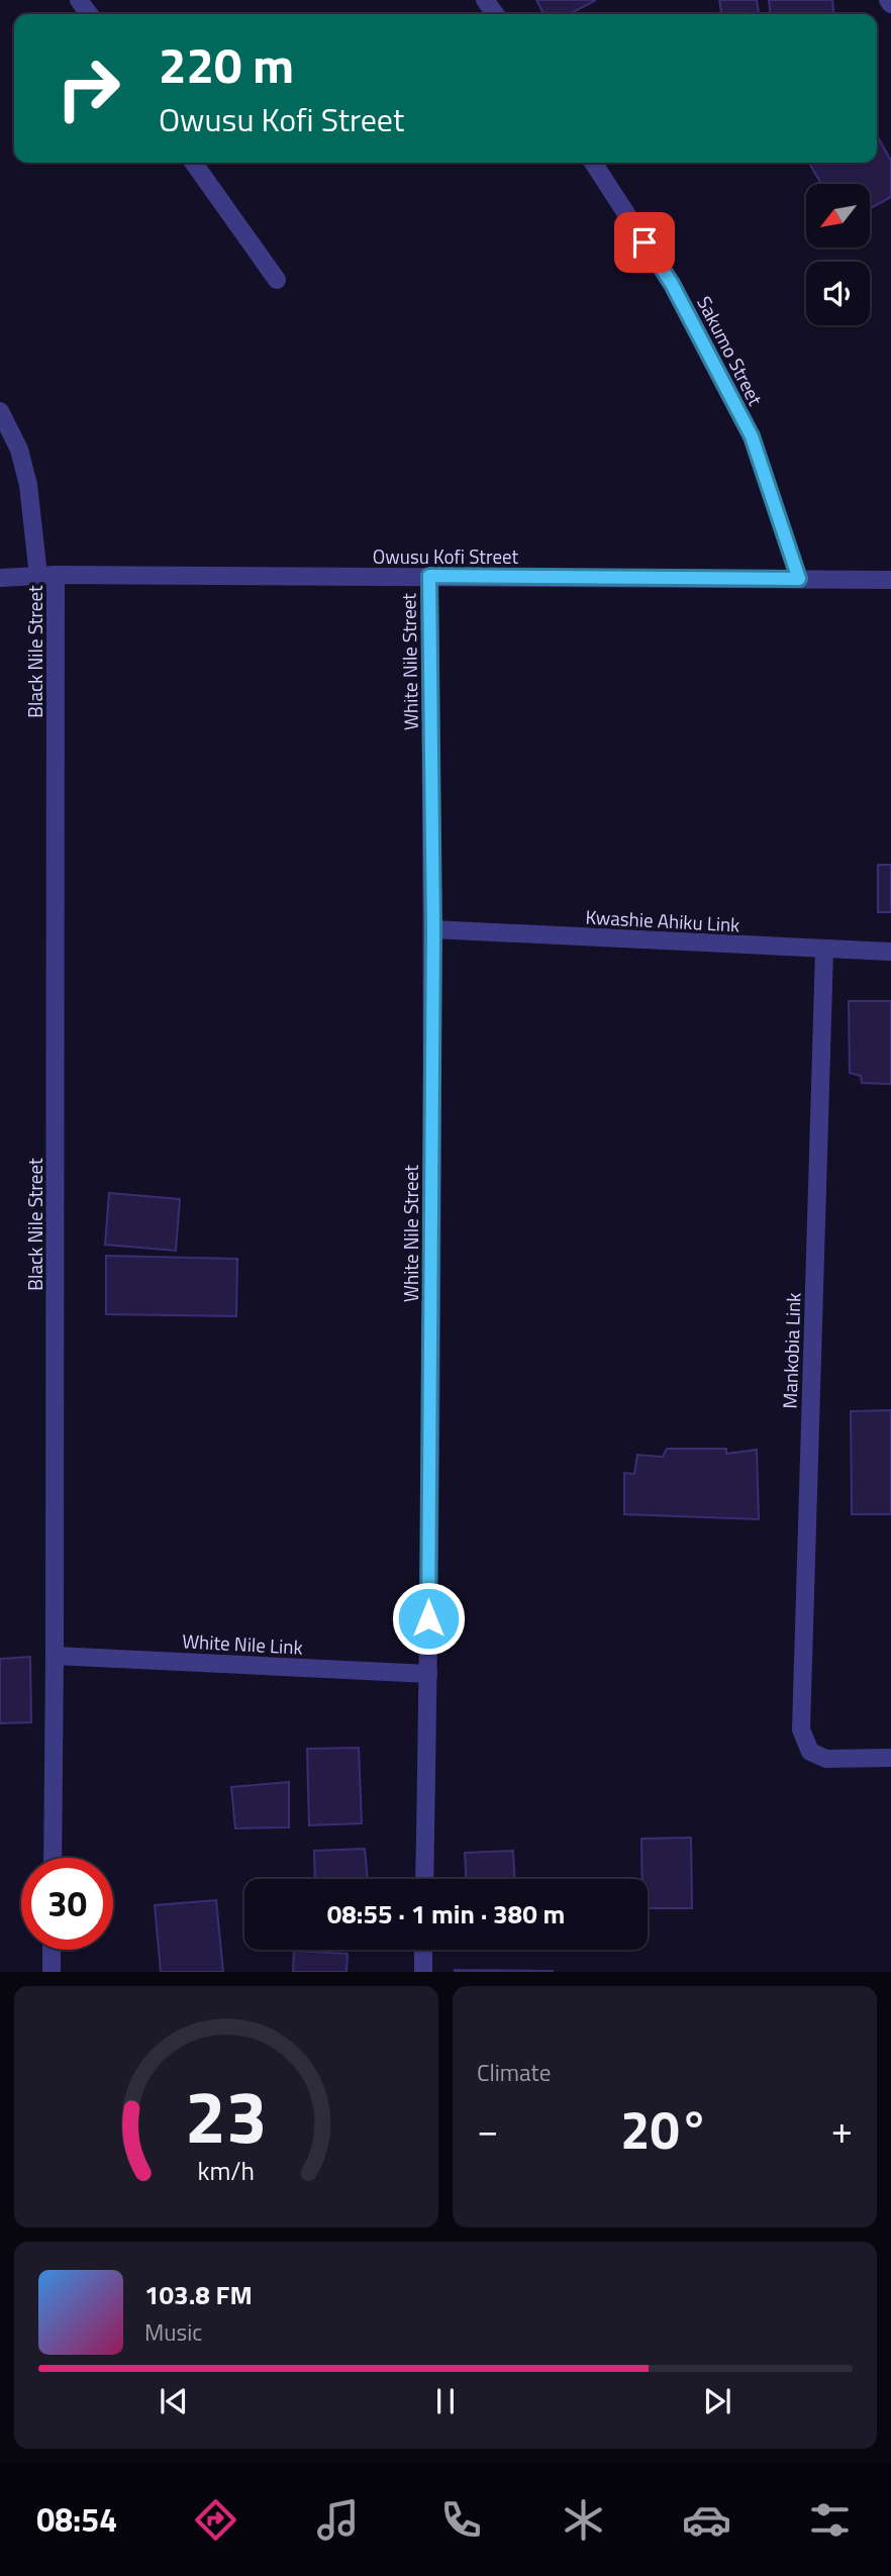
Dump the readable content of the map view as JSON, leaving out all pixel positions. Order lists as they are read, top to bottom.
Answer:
{
  "streets": {
    "street": [
      "Sakumo Street",
      "Owusu Kofi Street",
      "Black Nile Street",
      "White Nile Street",
      "Kwashie Ahiku Link",
      "Mankobia Link",
      "White Nile Link"
    ]
  },
  "crossings": [
    ["Sakumo Street", "Owusu Kofi Street"],
    ["Owusu Kofi Street", "Black Nile Street"],
    ["Owusu Kofi Street", "White Nile Street"],
    ["Black Nile Street", "White Nile Link"],
    ["White Nile Street", "Kwashie Ahiku Link"],
    ["White Nile Street", "White Nile Link"],
    ["Kwashie Ahiku Link", "Mankobia Link"]
  ],
  "north": "bottom left",
  "page": {
    "turn": ["220 m", "Owusu Kofi Street"],
    "limit": "30",
    "trip": "08:55 · 1 min · 380 m",
    "tile": "Climate",
    "heat": ["−", "20°", "+"],
    "song": ["103.8 FM", "Music"],
    "tabs": "08:54",
    "gauge": ["23", "km/h"]
  }
}
